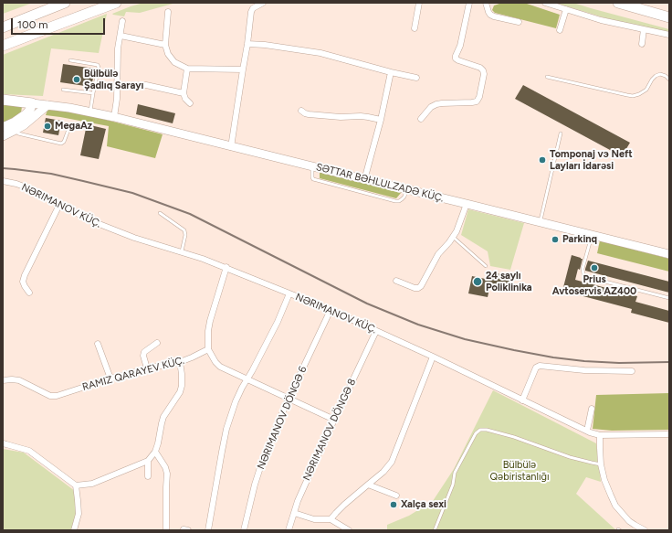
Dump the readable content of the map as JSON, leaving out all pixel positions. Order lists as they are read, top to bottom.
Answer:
{
  "streets": {
    "main road": ["SƏTTAR BƏHLULZADƏ KÜÇ."],
    "street": [
      "NƏRIMANOV KÜÇ.",
      "RAMIZ QARAYEV KÜÇ.",
      "NƏRIMANOV DÖNGƏ 6",
      "NƏRIMANOV DÖNGƏ 8"
    ]
  },
  "crossings": [
    ["NƏRIMANOV KÜÇ.", "NƏRIMANOV DÖNGƏ 6"],
    ["NƏRIMANOV KÜÇ.", "NƏRIMANOV DÖNGƏ 8"]
  ],
  "parks": ["Bülbülə Qəbiristanlığı"],
  "places": [
    "Bülbülə Şadlıq Sarayı",
    "MegaAz",
    "Tomponaj vэ Neft Layları İdarəsi",
    "Parkinq",
    "Prius Avtoservis AZ400",
    "24 saylı Poliklinika",
    "Xalça sexi"
  ],
  "scale_bar": "100 m"
}
